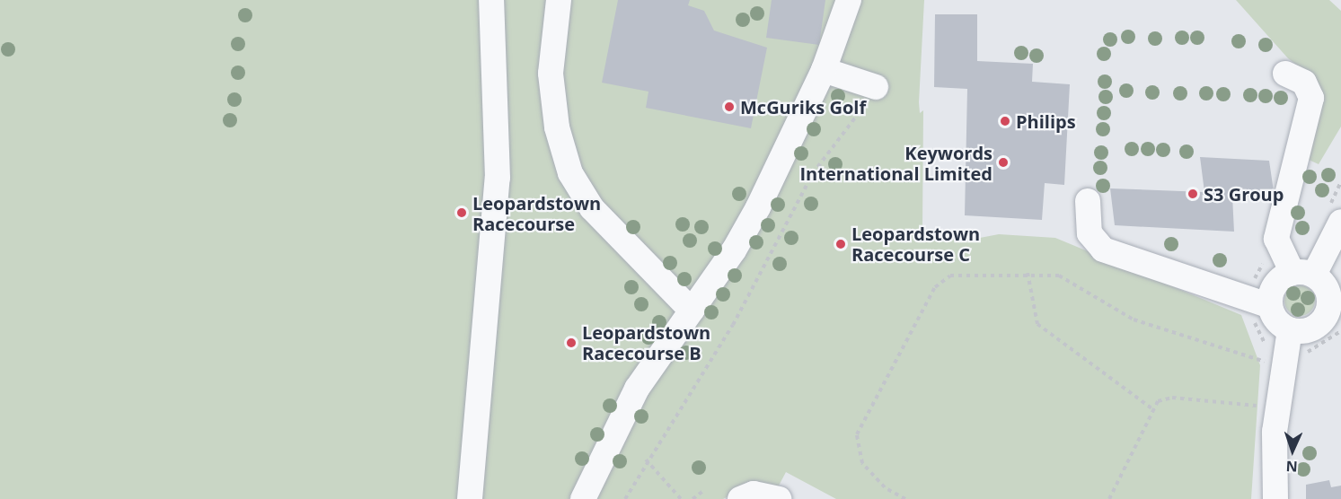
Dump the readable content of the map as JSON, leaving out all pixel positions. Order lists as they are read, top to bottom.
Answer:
{
  "places": [
    "McGuriks Golf",
    "Philips",
    "Keywords International Limited",
    "S3 Group",
    "Leopardstown Racecourse",
    "Leopardstown Racecourse C",
    "Leopardstown Racecourse B"
  ],
  "north": "bottom"
}
